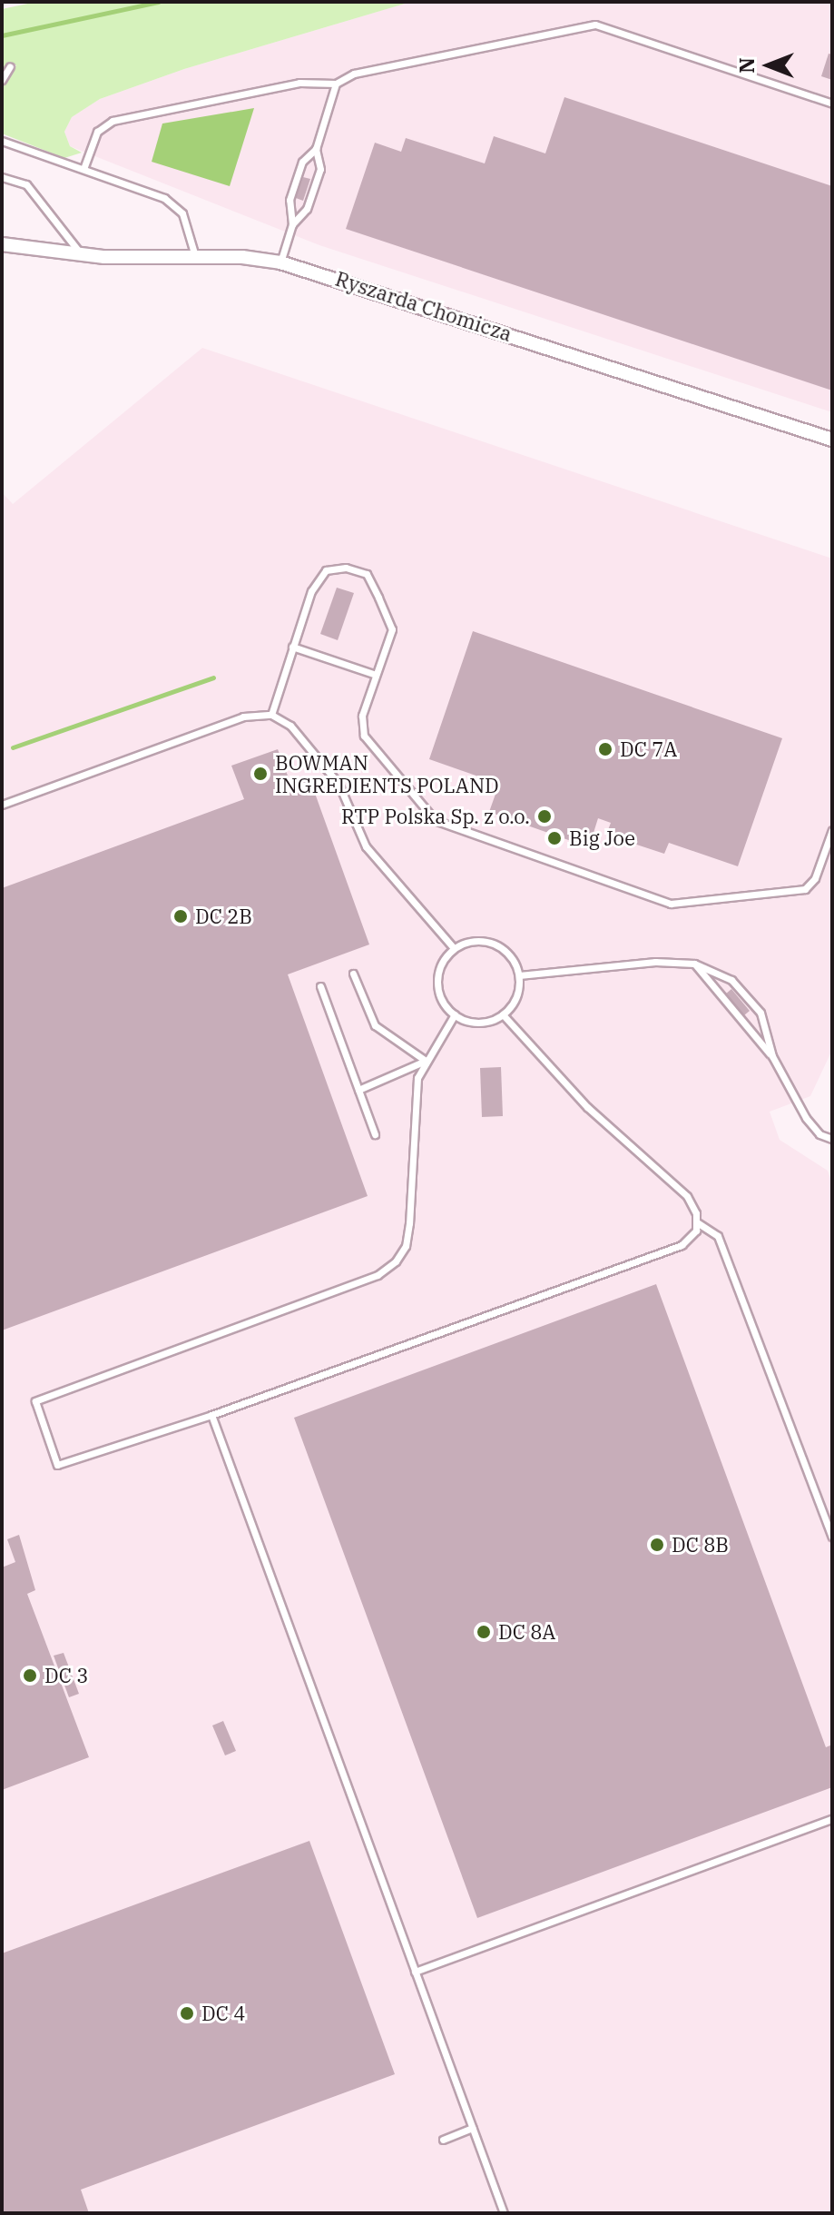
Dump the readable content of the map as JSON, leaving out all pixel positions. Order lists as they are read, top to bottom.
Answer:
{
  "streets": {
    "street": ["Ryszarda Chomicza"]
  },
  "places": [
    "DC 7A",
    "BOWMAN INGREDIENTS POLAND",
    "RTP Polska Sp. z o.o.",
    "Big Joe",
    "DC 2B",
    "DC 8B",
    "DC 8A",
    "DC 3",
    "DC 4"
  ],
  "north": "left"
}
